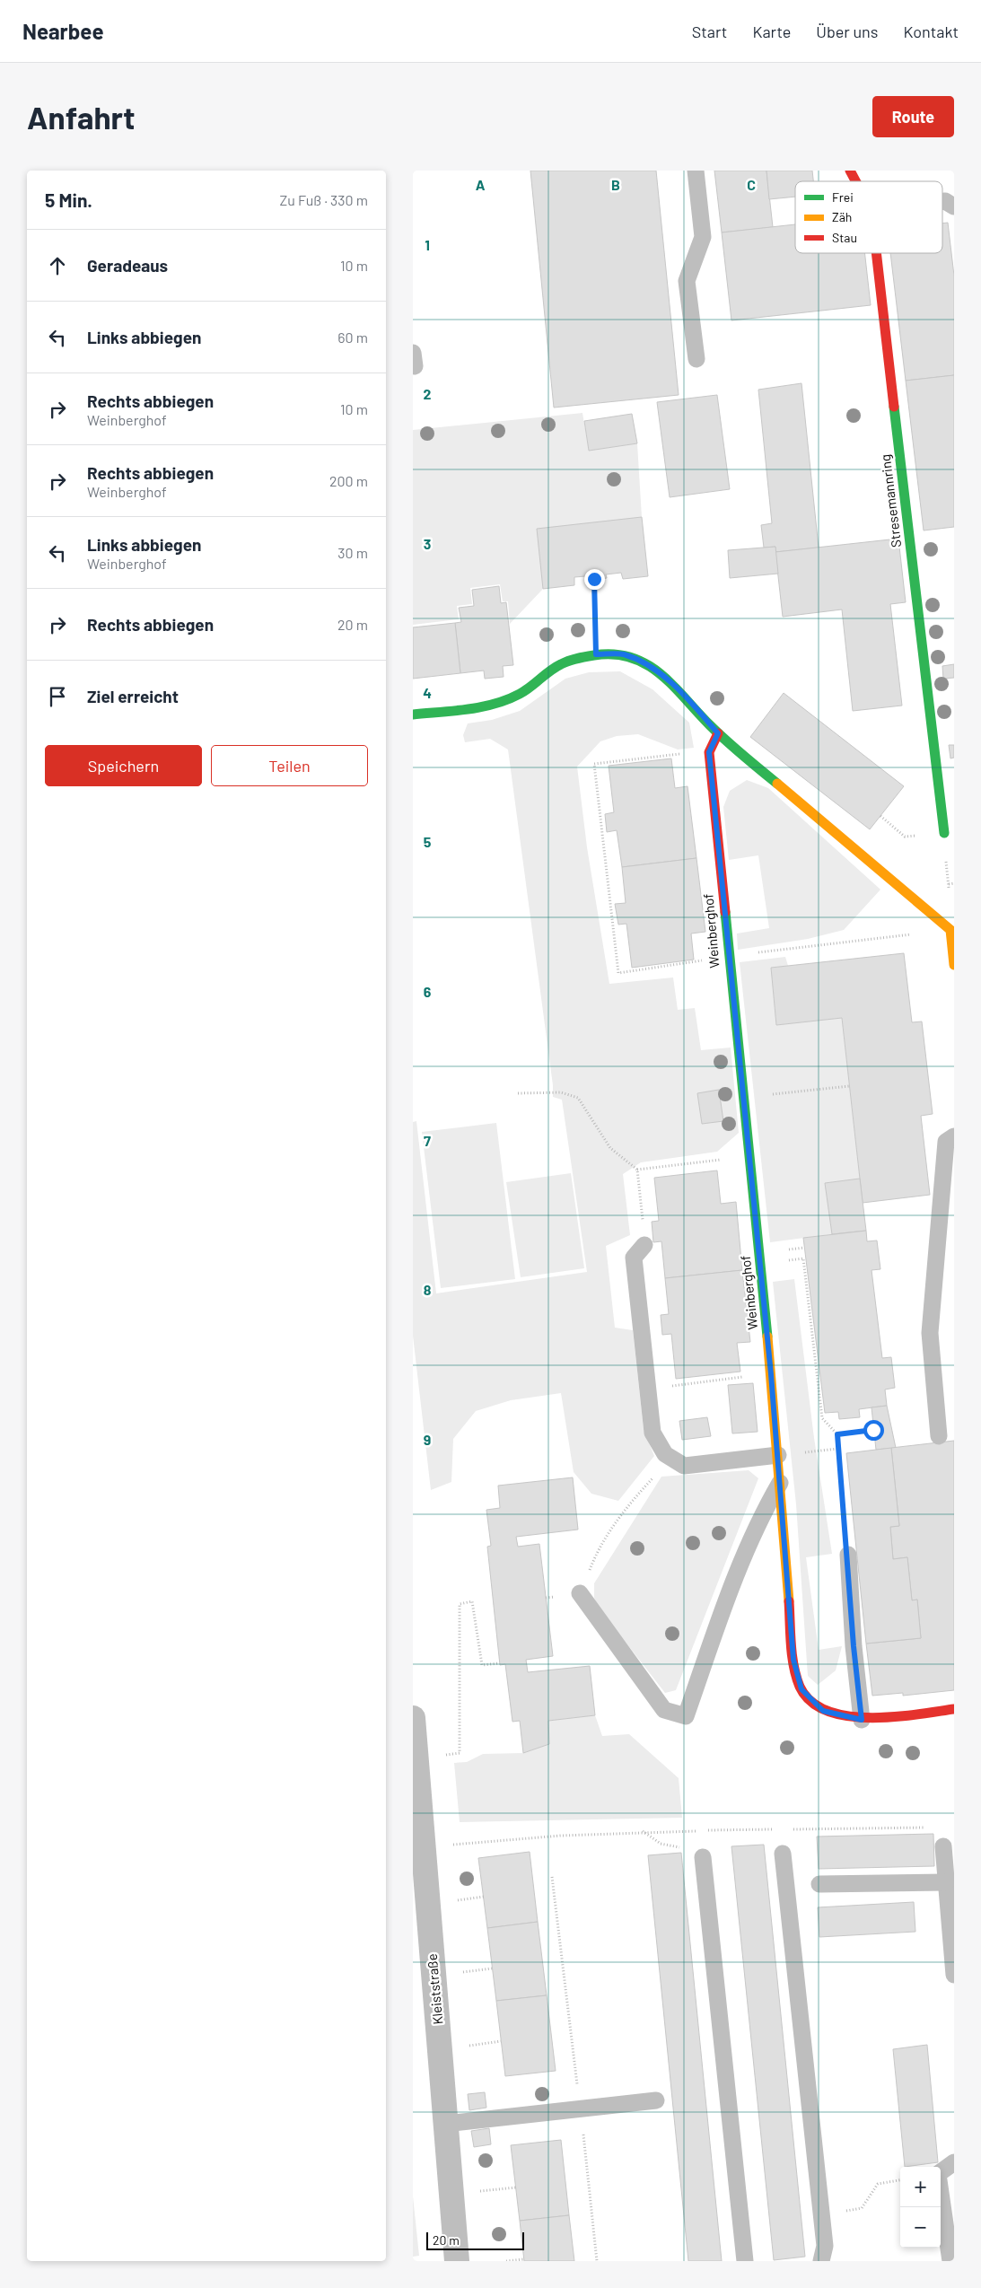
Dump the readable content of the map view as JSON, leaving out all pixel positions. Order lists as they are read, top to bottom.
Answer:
{
  "streets": {
    "street": ["Stresemannring", "Weinberghof", "Kleiststraße"]
  },
  "legend": ["Frei", "Zäh", "Stau"],
  "scale_bar": "20 m",
  "page": {
    "header": "Nearbee",
    "nav": [
      "Start",
      "Karte",
      "Über uns",
      "Kontakt"
    ],
    "buttons": [
      "Route",
      ["Speichern", "Teilen"]
    ],
    "title": "Anfahrt",
    "heading": ["5 Min.", "Zu Fuß · 330 m"],
    "list": [
      ["Geradeaus", "10 m"],
      ["Links abbiegen", "60 m"],
      ["Rechts abbiegen", "Weinberghof", "10 m"],
      ["Rechts abbiegen", "Weinberghof", "200 m"],
      ["Links abbiegen", "Weinberghof", "30 m"],
      ["Rechts abbiegen", "20 m"],
      "Ziel erreicht"
    ],
    "map_buttons": ["+", "−"],
    "scale": "20 m"
  },
  "grid": {
    "columns": ["A", "B", "C"],
    "rows": [
      "1",
      "2",
      "3",
      "4",
      "5",
      "6",
      "7",
      "8",
      "9"
    ]
  }
}
